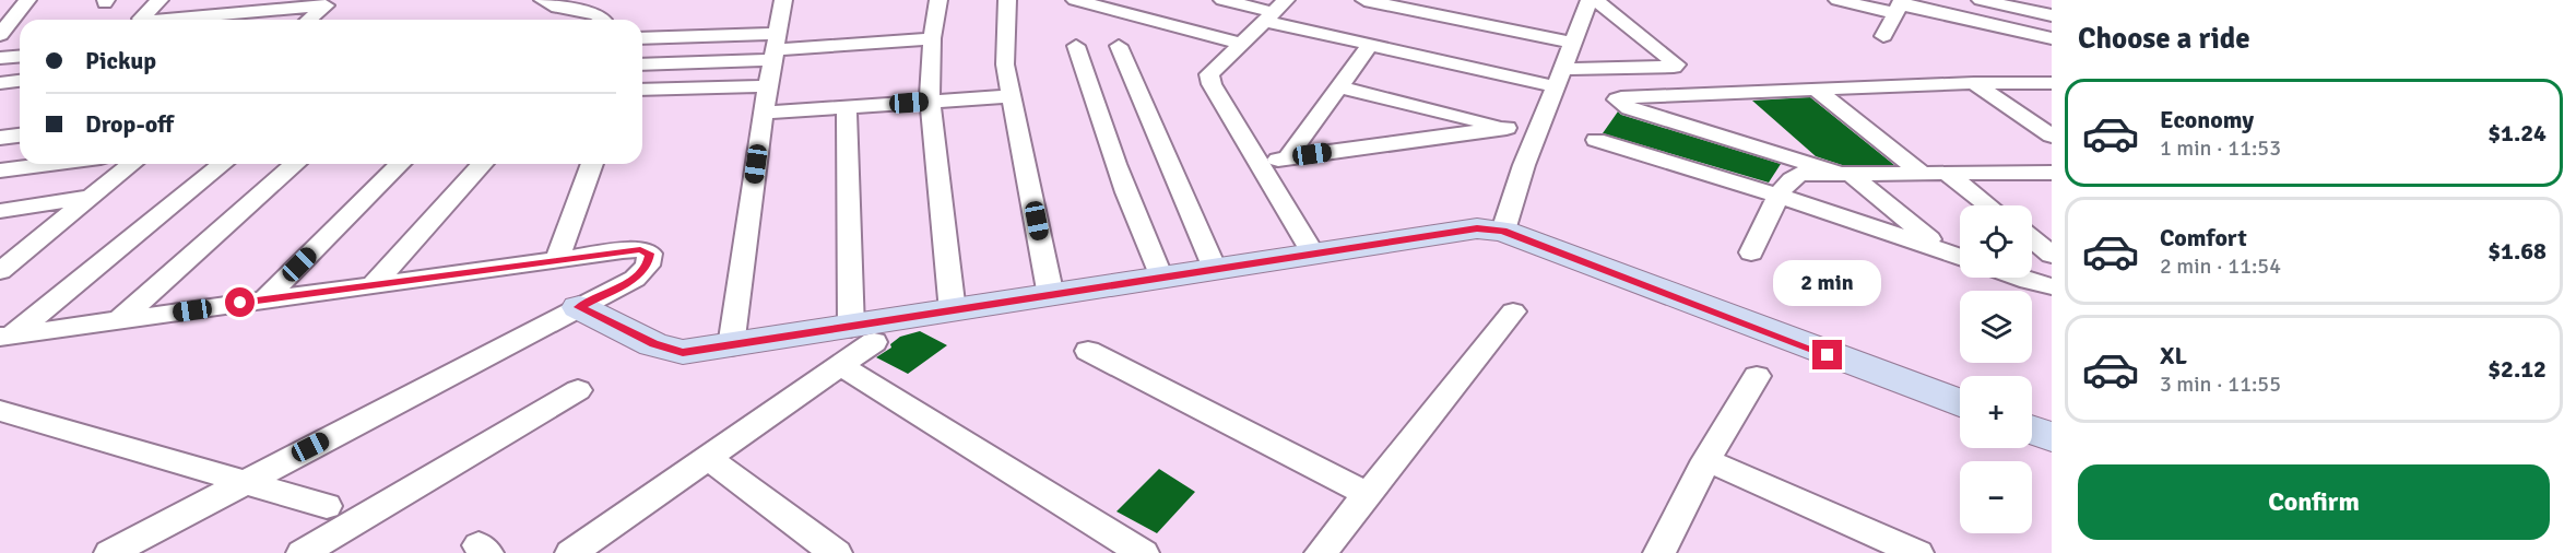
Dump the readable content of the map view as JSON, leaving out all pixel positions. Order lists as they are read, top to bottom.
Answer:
{
  "page": {
    "heading": "Choose a ride",
    "banner": ["Pickup", "Drop-off"],
    "list": [
      {
        "name": "Economy",
        "note": "1 min · 11:53",
        "value": "$1.24"
      },
      {
        "name": "Comfort",
        "note": "2 min · 11:54",
        "value": "$1.68"
      },
      {
        "name": "XL",
        "note": "3 min · 11:55",
        "value": "$2.12"
      }
    ],
    "map_buttons": ["+", "−"],
    "bubble": "2 min",
    "buttons": "Confirm"
  }
}
